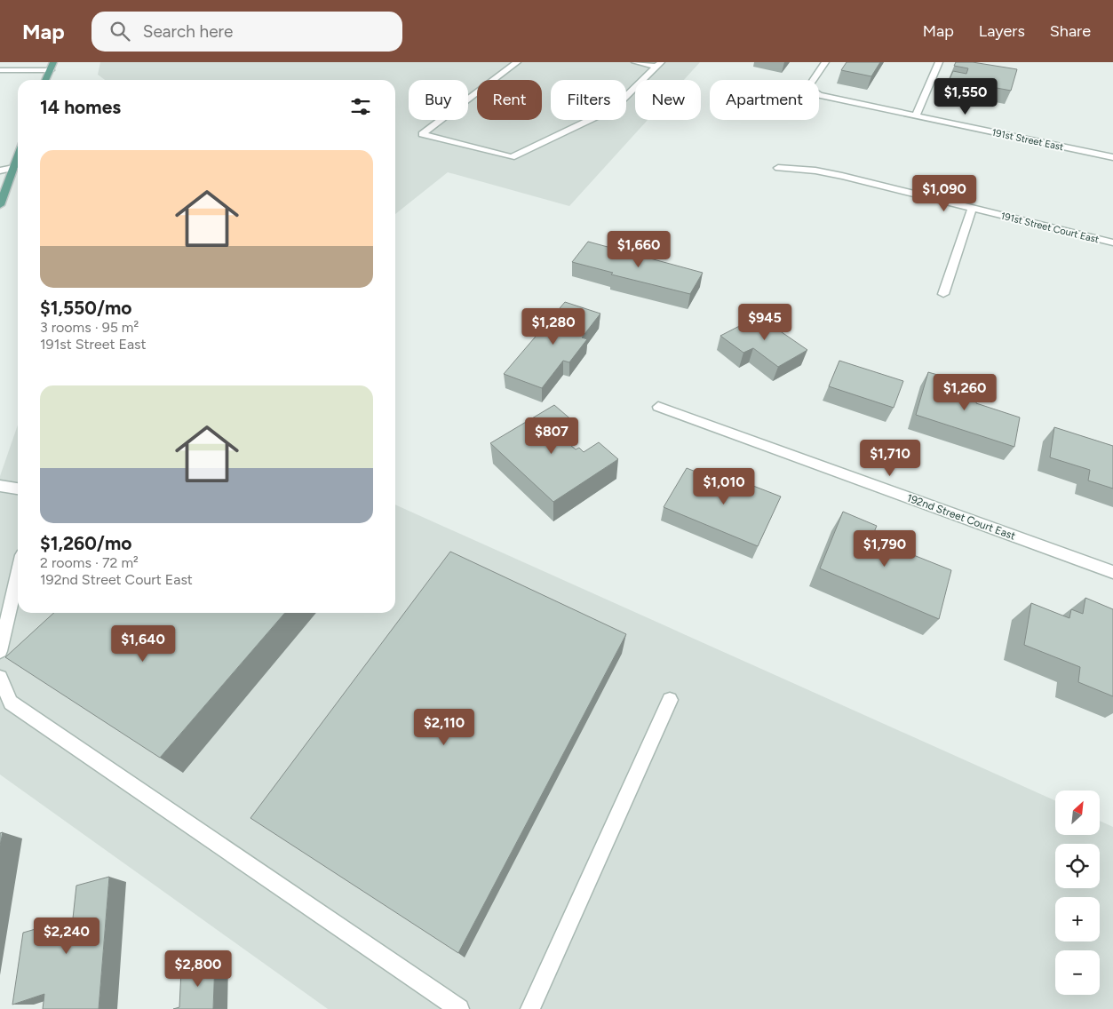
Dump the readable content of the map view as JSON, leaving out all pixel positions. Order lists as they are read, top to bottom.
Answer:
{
  "streets": {
    "street": ["191st Street East", "191st Street Court East", "192nd Street Court East"]
  },
  "north": "top right",
  "page": {
    "header": "Map",
    "search": "Search here",
    "nav": ["Map", "Layers", "Share"],
    "price": [
      "$1,550",
      "$1,090",
      "$1,660",
      "$945",
      "$1,280",
      "$1,260",
      "$807",
      "$1,710",
      "$1,010",
      "$1,790",
      "$1,640",
      "$2,110",
      "$2,240",
      "$2,800"
    ],
    "chip": [
      "Buy",
      "Rent",
      "Filters",
      "New",
      "Apartment"
    ],
    "heading": "14 homes",
    "list": [
      {
        "name": "$1,550/mo",
        "note": "3 rooms · 95 m² · 191st Street East"
      },
      {
        "name": "$1,260/mo",
        "note": "2 rooms · 72 m² · 192nd Street Court East"
      }
    ],
    "map_buttons": ["+", "−"]
  }
}
